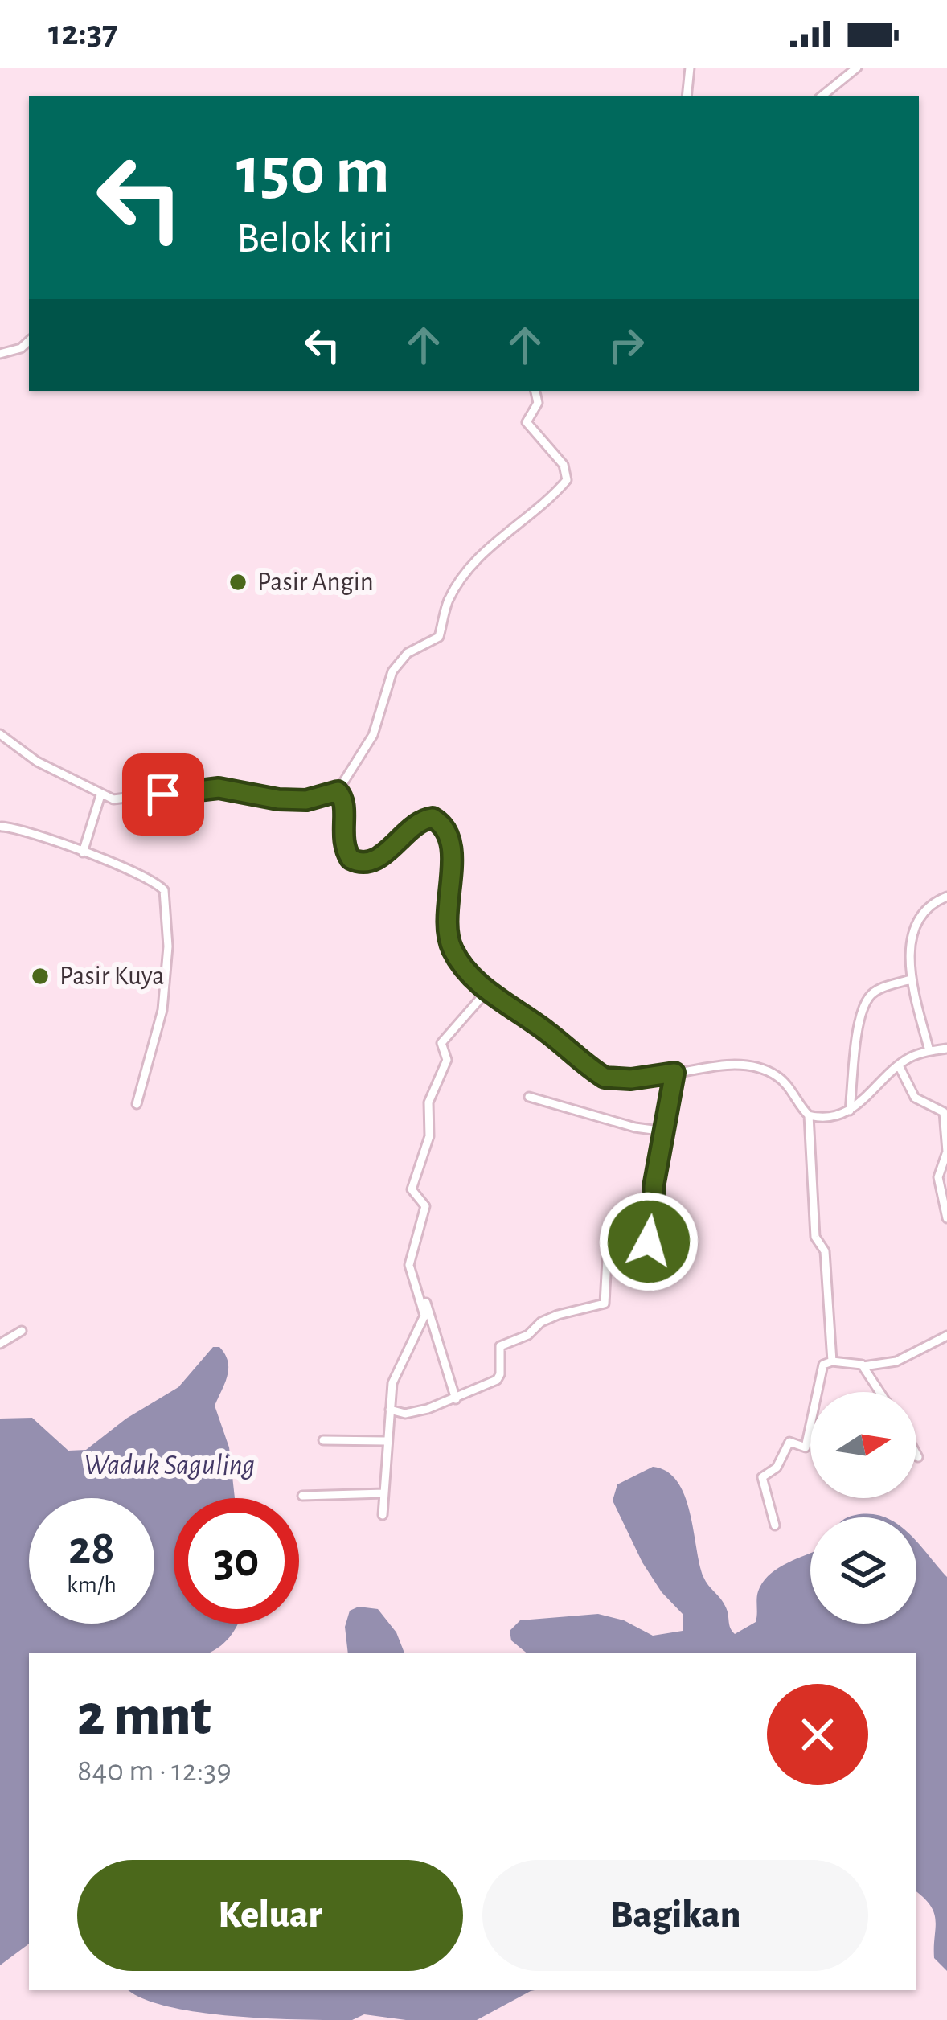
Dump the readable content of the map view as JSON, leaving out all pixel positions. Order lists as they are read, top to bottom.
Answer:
{
  "water": ["Waduk Saguling"],
  "places": ["Pasir Angin", "Pasir Kuya"],
  "north": "right",
  "page": {
    "status": "12:37",
    "turn": ["150 m", "Belok kiri"],
    "speed": "28 km/h",
    "limit": "30",
    "heading": ["2 mnt", "840 m · 12:39"],
    "buttons": ["Keluar", "Bagikan"]
  }
}
